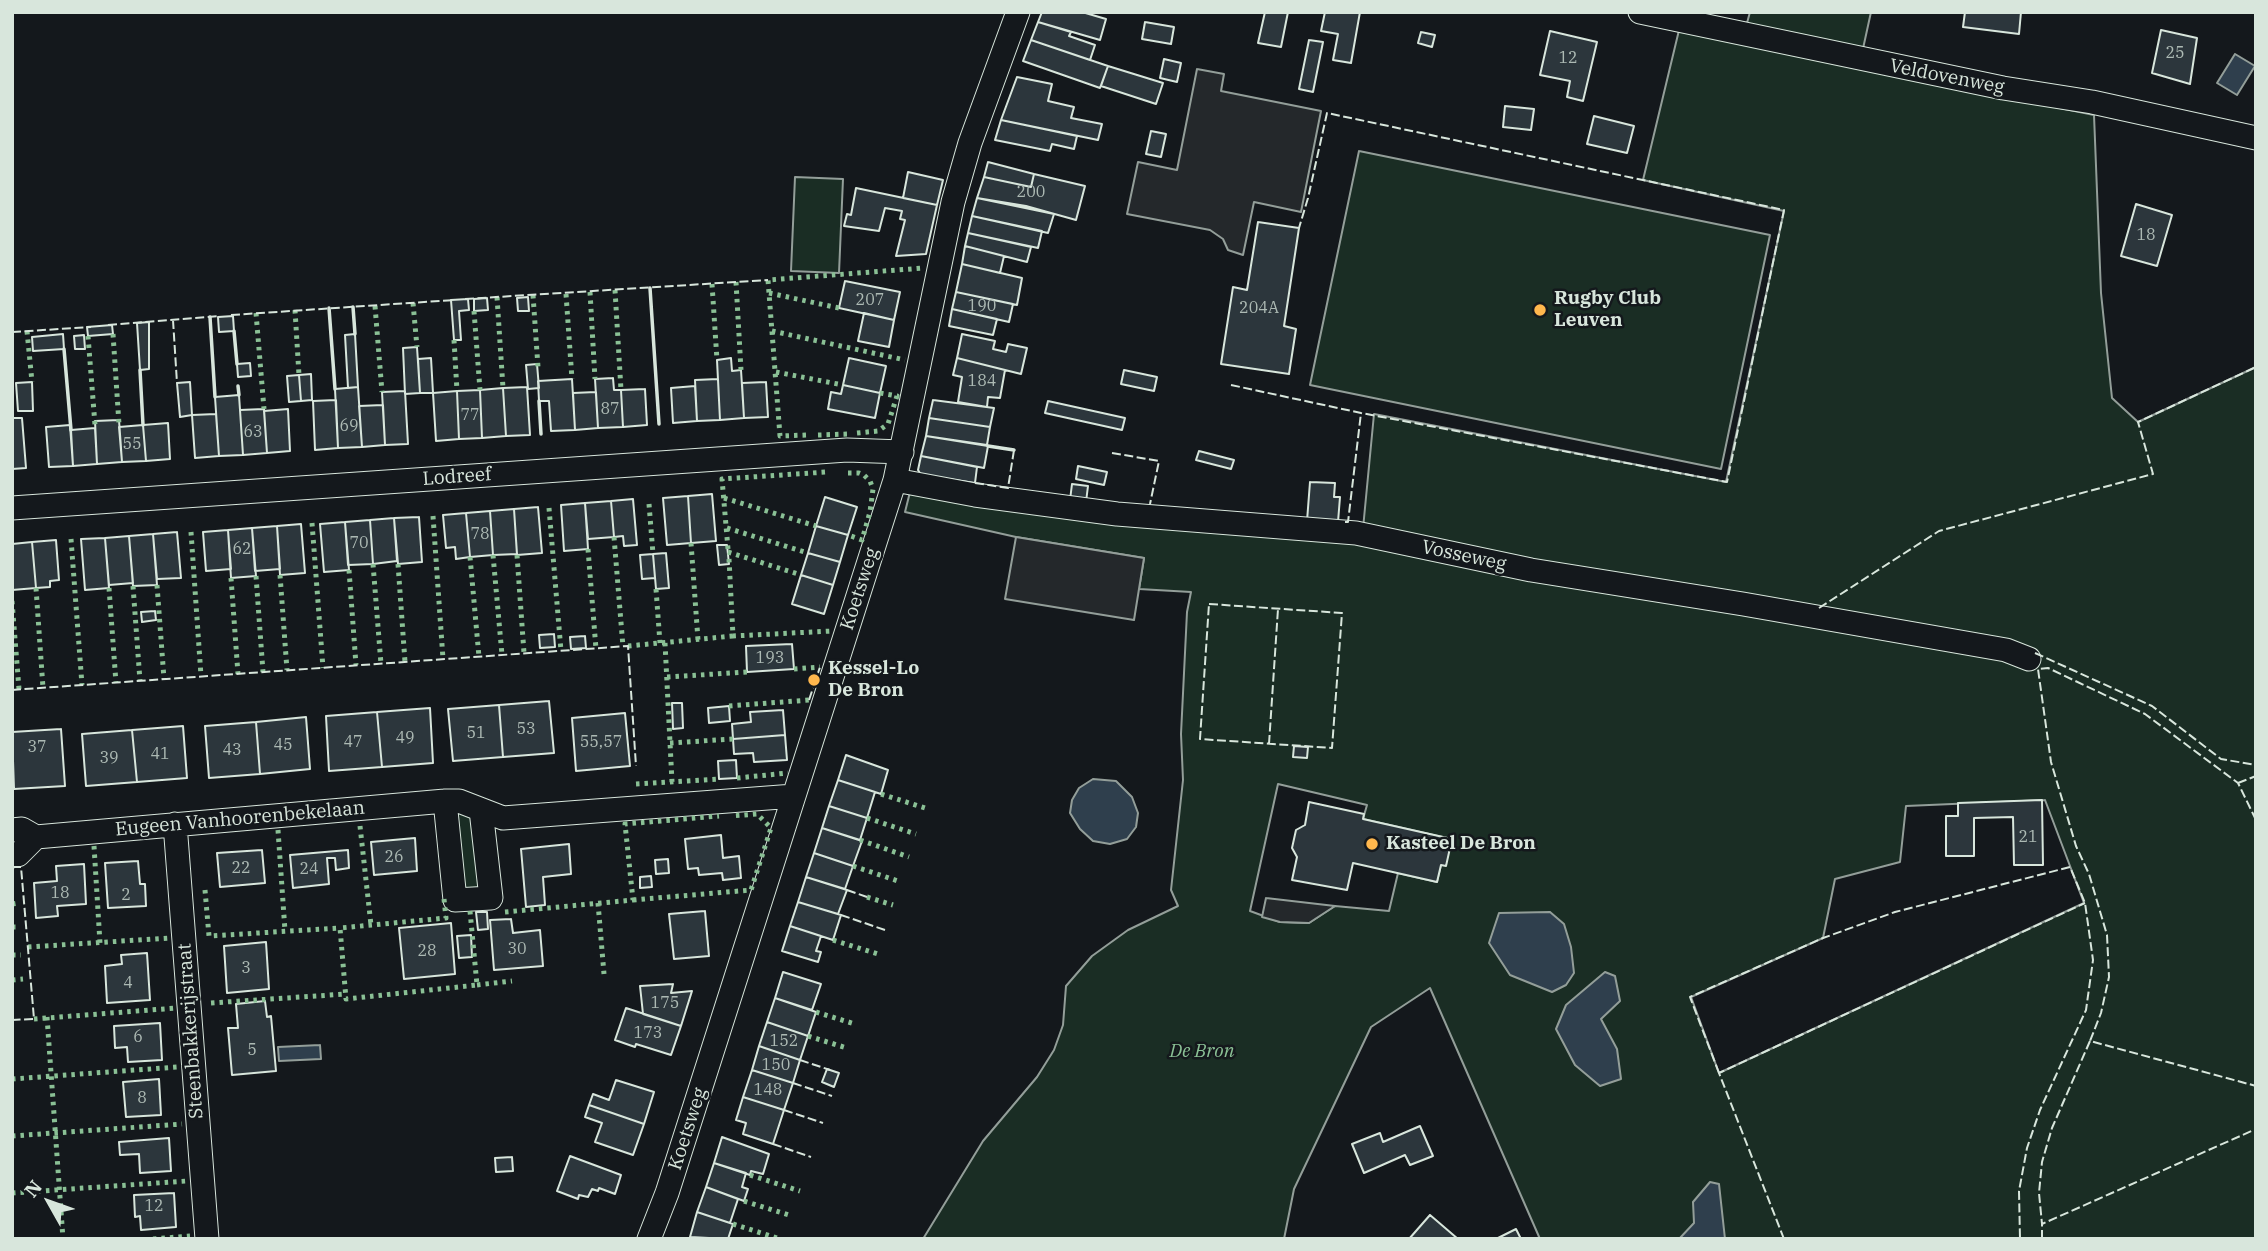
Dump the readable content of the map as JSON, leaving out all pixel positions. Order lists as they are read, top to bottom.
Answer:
{
  "streets": {
    "street": [
      "Veldovenweg",
      "Lodreef",
      "Vosseweg",
      "Koetsweg",
      "Eugeen Vanhoorenbekelaan",
      "Steenbakkerijstraat"
    ]
  },
  "crossings": [
    ["Lodreef", "Koetsweg"],
    ["Vosseweg", "Koetsweg"],
    ["Koetsweg", "Eugeen Vanhoorenbekelaan"],
    ["Eugeen Vanhoorenbekelaan", "Steenbakkerijstraat"]
  ],
  "parks": ["De Bron"],
  "places": ["Rugby Club Leuven", "Kessel-Lo De Bron", "Kasteel De Bron"],
  "house_numbers": [
    "25",
    "12",
    "200",
    "18",
    "207",
    "190",
    "204A",
    "184",
    "87",
    "77",
    "69",
    "63",
    "55",
    "78",
    "70",
    "62",
    "193",
    "53",
    "51",
    "49",
    "47",
    "55,57",
    "45",
    "37",
    "43",
    "41",
    "39",
    "21",
    "26",
    "22",
    "24",
    "18",
    "2",
    "30",
    "28",
    "3",
    "4",
    "175",
    "173",
    "6",
    "152",
    "5",
    "150",
    "148",
    "8",
    "12"
  ],
  "north": "top left"
}
